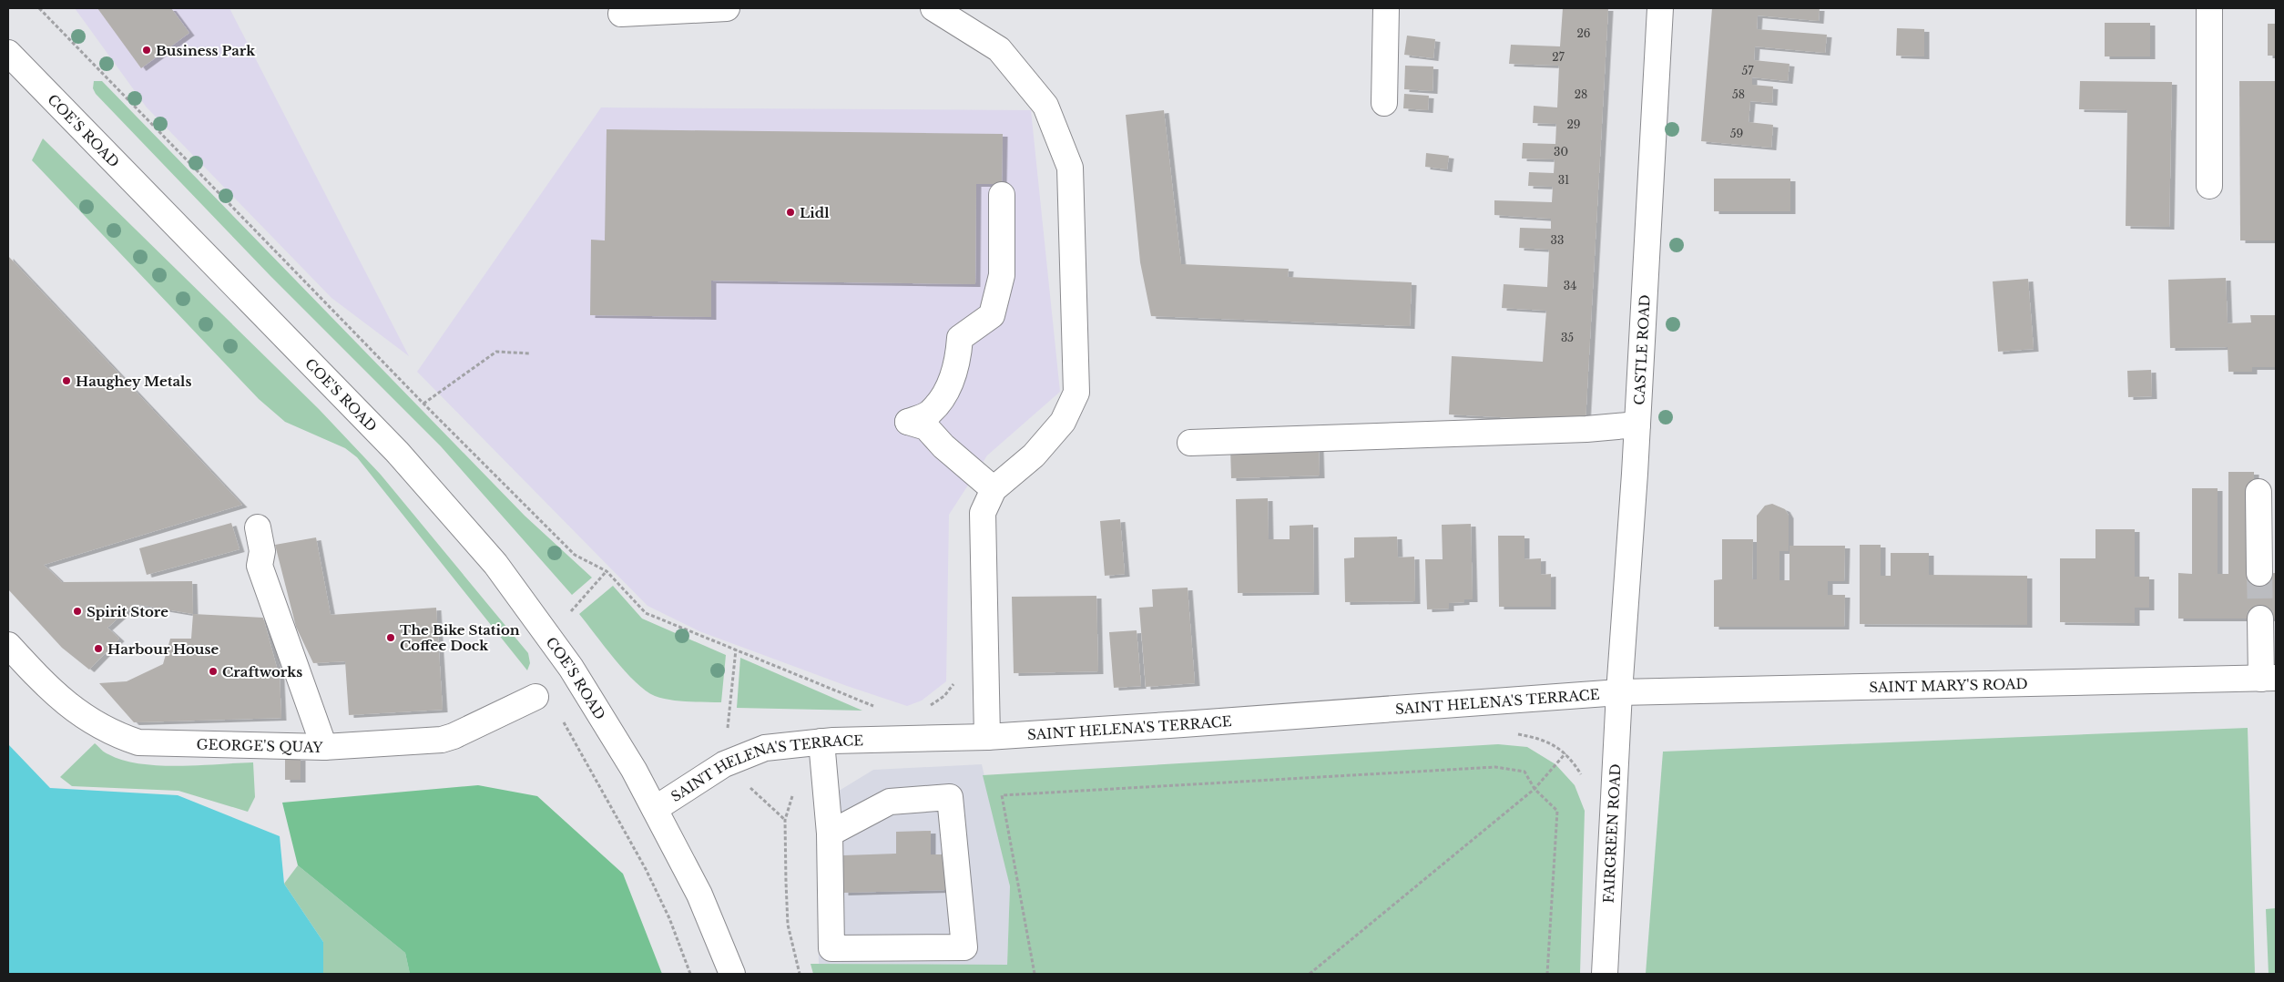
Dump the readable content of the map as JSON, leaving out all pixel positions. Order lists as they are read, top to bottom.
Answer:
{
  "streets": {
    "main road": [
      "COE'S ROAD",
      "CASTLE ROAD",
      "SAINT MARY'S ROAD",
      "SAINT HELENA'S TERRACE",
      "GEORGE'S QUAY",
      "FAIRGREEN ROAD"
    ]
  },
  "crossings": [
    ["COE'S ROAD", "SAINT HELENA'S TERRACE"],
    ["CASTLE ROAD", "SAINT MARY'S ROAD"],
    ["CASTLE ROAD", "SAINT HELENA'S TERRACE"],
    ["CASTLE ROAD", "FAIRGREEN ROAD"],
    ["SAINT MARY'S ROAD", "SAINT HELENA'S TERRACE"],
    ["SAINT MARY'S ROAD", "FAIRGREEN ROAD"],
    ["SAINT HELENA'S TERRACE", "FAIRGREEN ROAD"]
  ],
  "places": [
    "Business Park",
    "Lidl",
    "Haughey Metals",
    "Spirit Store",
    "The Bike Station Coffee Dock",
    "Harbour House",
    "Craftworks"
  ],
  "house_numbers": [
    "26",
    "27",
    "57",
    "28",
    "58",
    "29",
    "59",
    "30",
    "31",
    "33",
    "34",
    "35"
  ]
}
